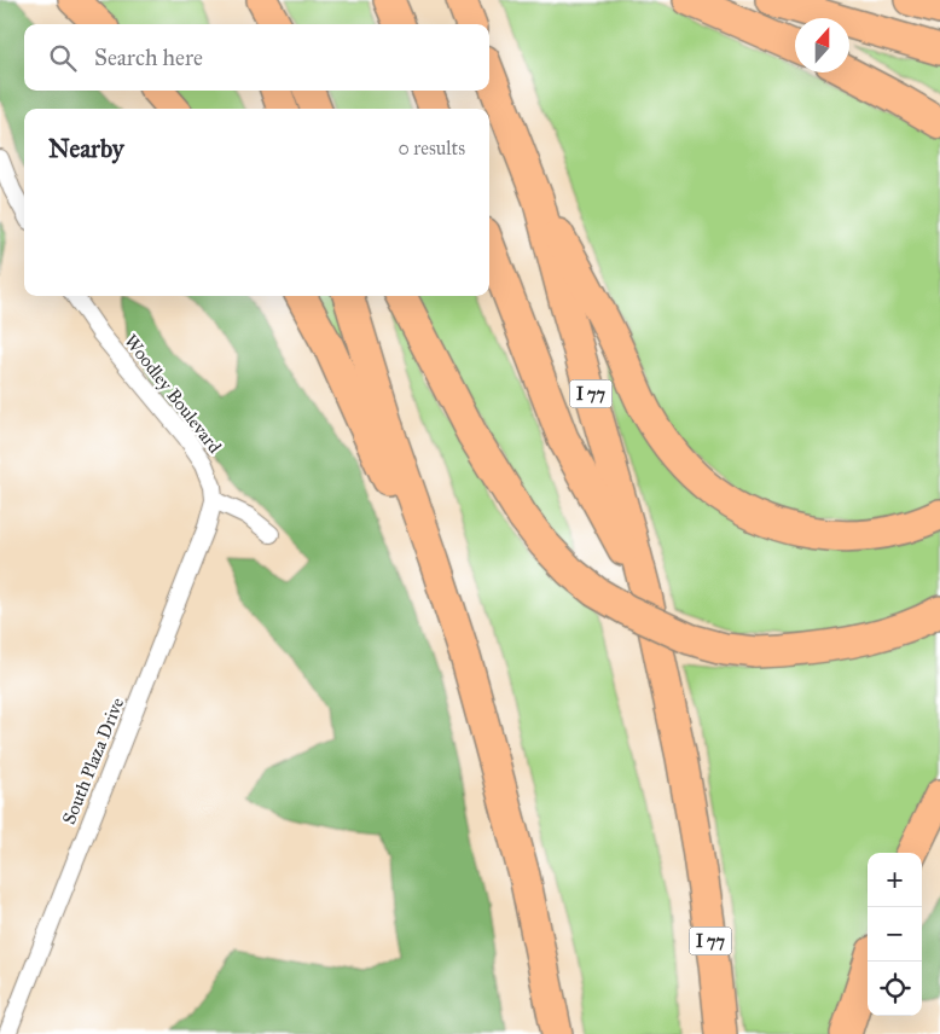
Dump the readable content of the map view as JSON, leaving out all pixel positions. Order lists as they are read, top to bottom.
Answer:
{
  "streets": {
    "highway": ["I 77"],
    "street": ["Woodley Boulevard", "South Plaza Drive"]
  },
  "crossings": [
    ["Woodley Boulevard", "South Plaza Drive"]
  ],
  "north": "top",
  "page": {
    "search": "Search here",
    "heading": ["Nearby", "0 results"],
    "map_buttons": ["+", "−"]
  }
}
